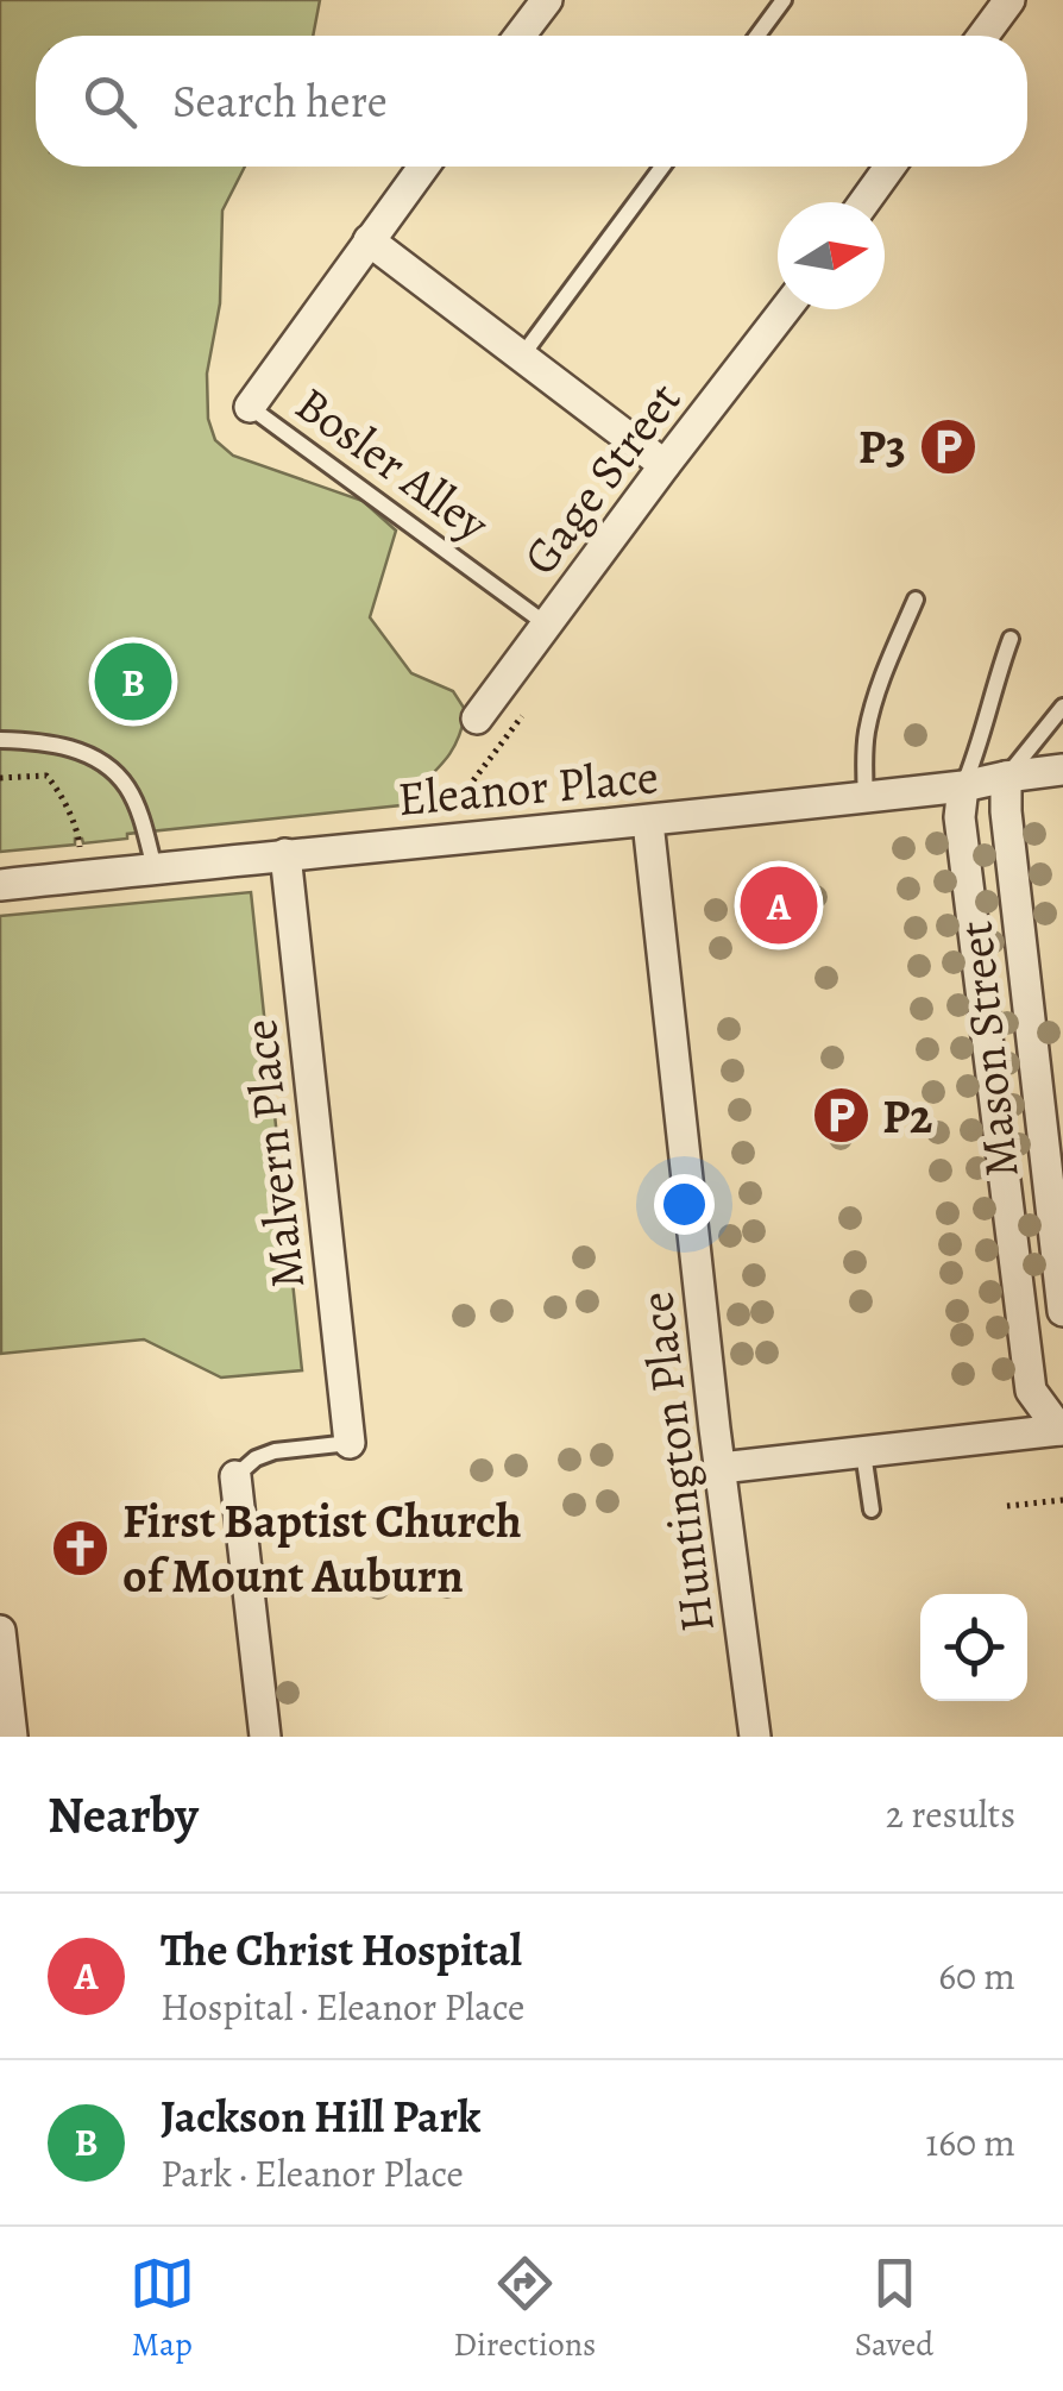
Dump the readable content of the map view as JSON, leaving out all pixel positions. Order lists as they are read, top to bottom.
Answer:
{
  "streets": {
    "street": [
      "Gage Street",
      "Eleanor Place",
      "Mason Street",
      "Malvern Place",
      "Huntington Place"
    ],
    "lane": ["Bosler Alley"]
  },
  "crossings": [
    ["Bosler Alley", "Gage Street"],
    ["Eleanor Place", "Mason Street"],
    ["Eleanor Place", "Malvern Place"],
    ["Eleanor Place", "Huntington Place"]
  ],
  "places": {
    "parking": ["P3", "P2"],
    "church": ["First Baptist Church of Mount Auburn"]
  },
  "north": "right",
  "page": {
    "search": "Search here",
    "pins": ["B", "A"],
    "heading": ["Nearby", "2 results"],
    "list": [
      {
        "mark": "A",
        "name": "The Christ Hospital",
        "note": "Hospital · Eleanor Place",
        "value": "60 m"
      },
      {
        "mark": "B",
        "name": "Jackson Hill Park",
        "note": "Park · Eleanor Place",
        "value": "160 m"
      }
    ],
    "nav": ["Map", "Directions", "Saved"]
  }
}
